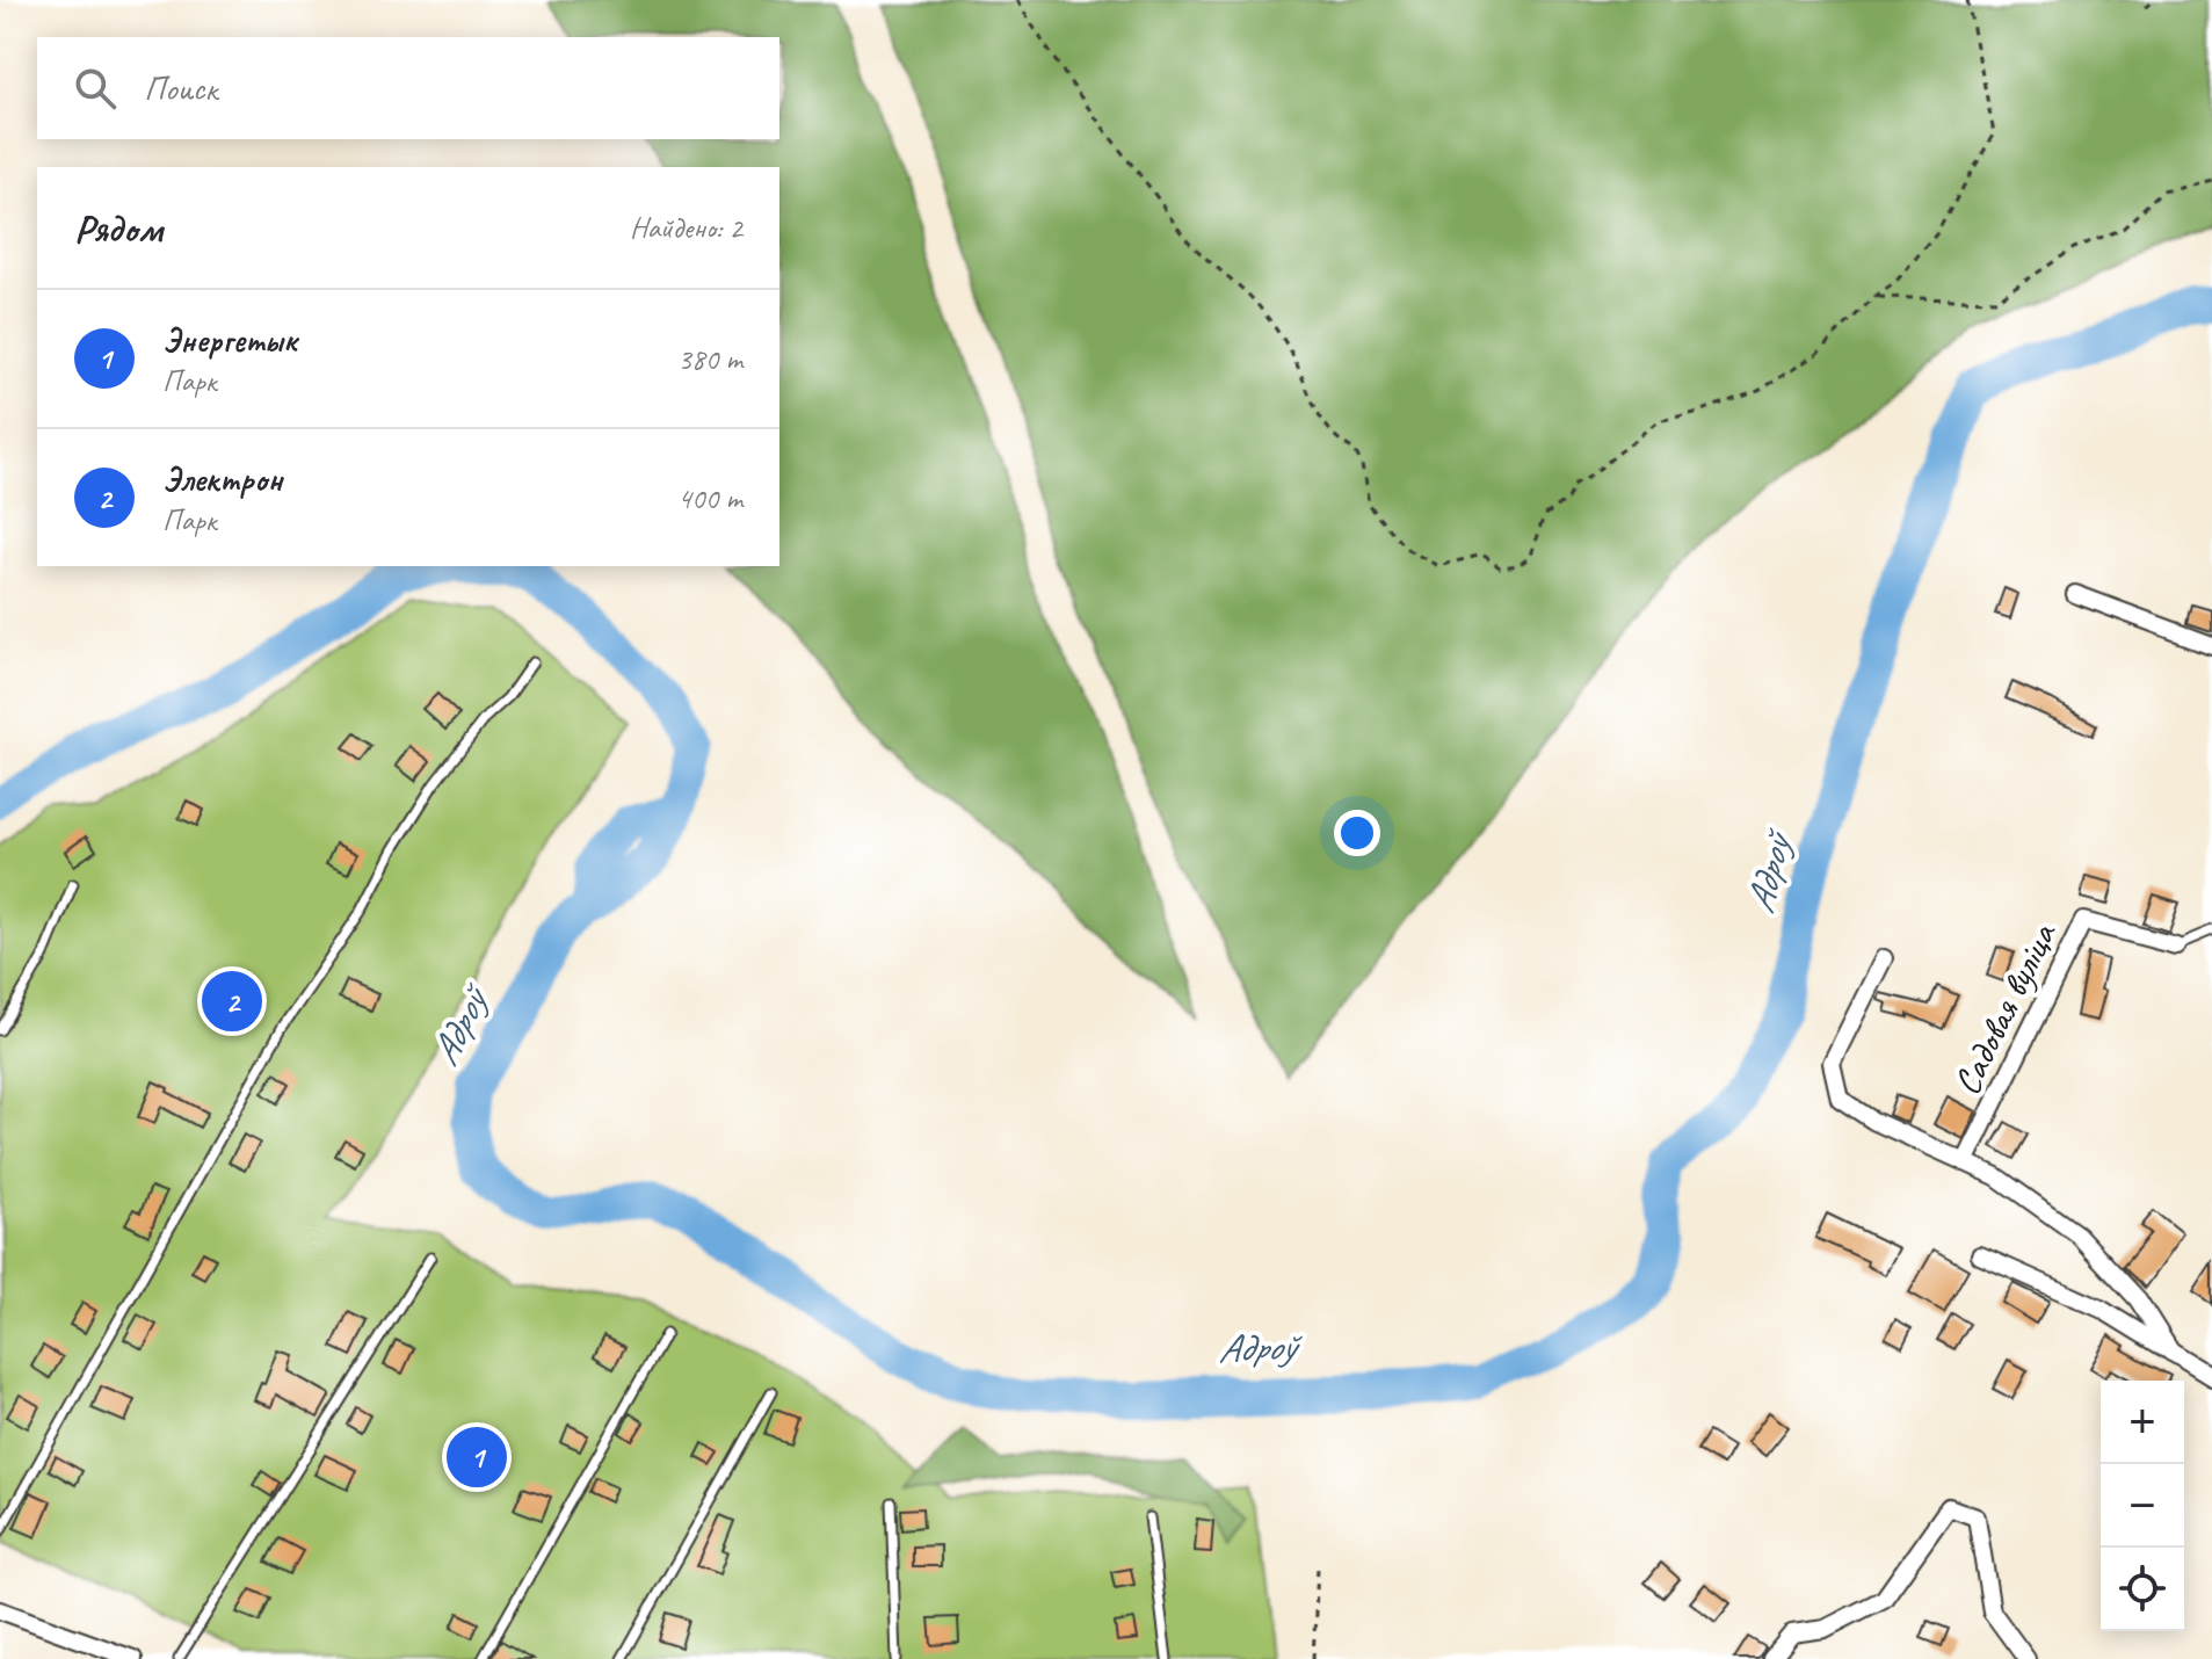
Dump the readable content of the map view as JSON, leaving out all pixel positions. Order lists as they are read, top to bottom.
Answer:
{
  "streets": {
    "street": ["Садовая вуліца"]
  },
  "water": ["Адроў"],
  "page": {
    "search": "Поиск",
    "heading": ["Рядом", "Найдено: 2"],
    "list": [
      {
        "mark": "1",
        "name": "Энергетык",
        "note": "Парк",
        "value": "380 m"
      },
      {
        "mark": "2",
        "name": "Электрон",
        "note": "Парк",
        "value": "400 m"
      }
    ],
    "pins": ["2", "1"],
    "map_buttons": ["+", "−"]
  }
}
